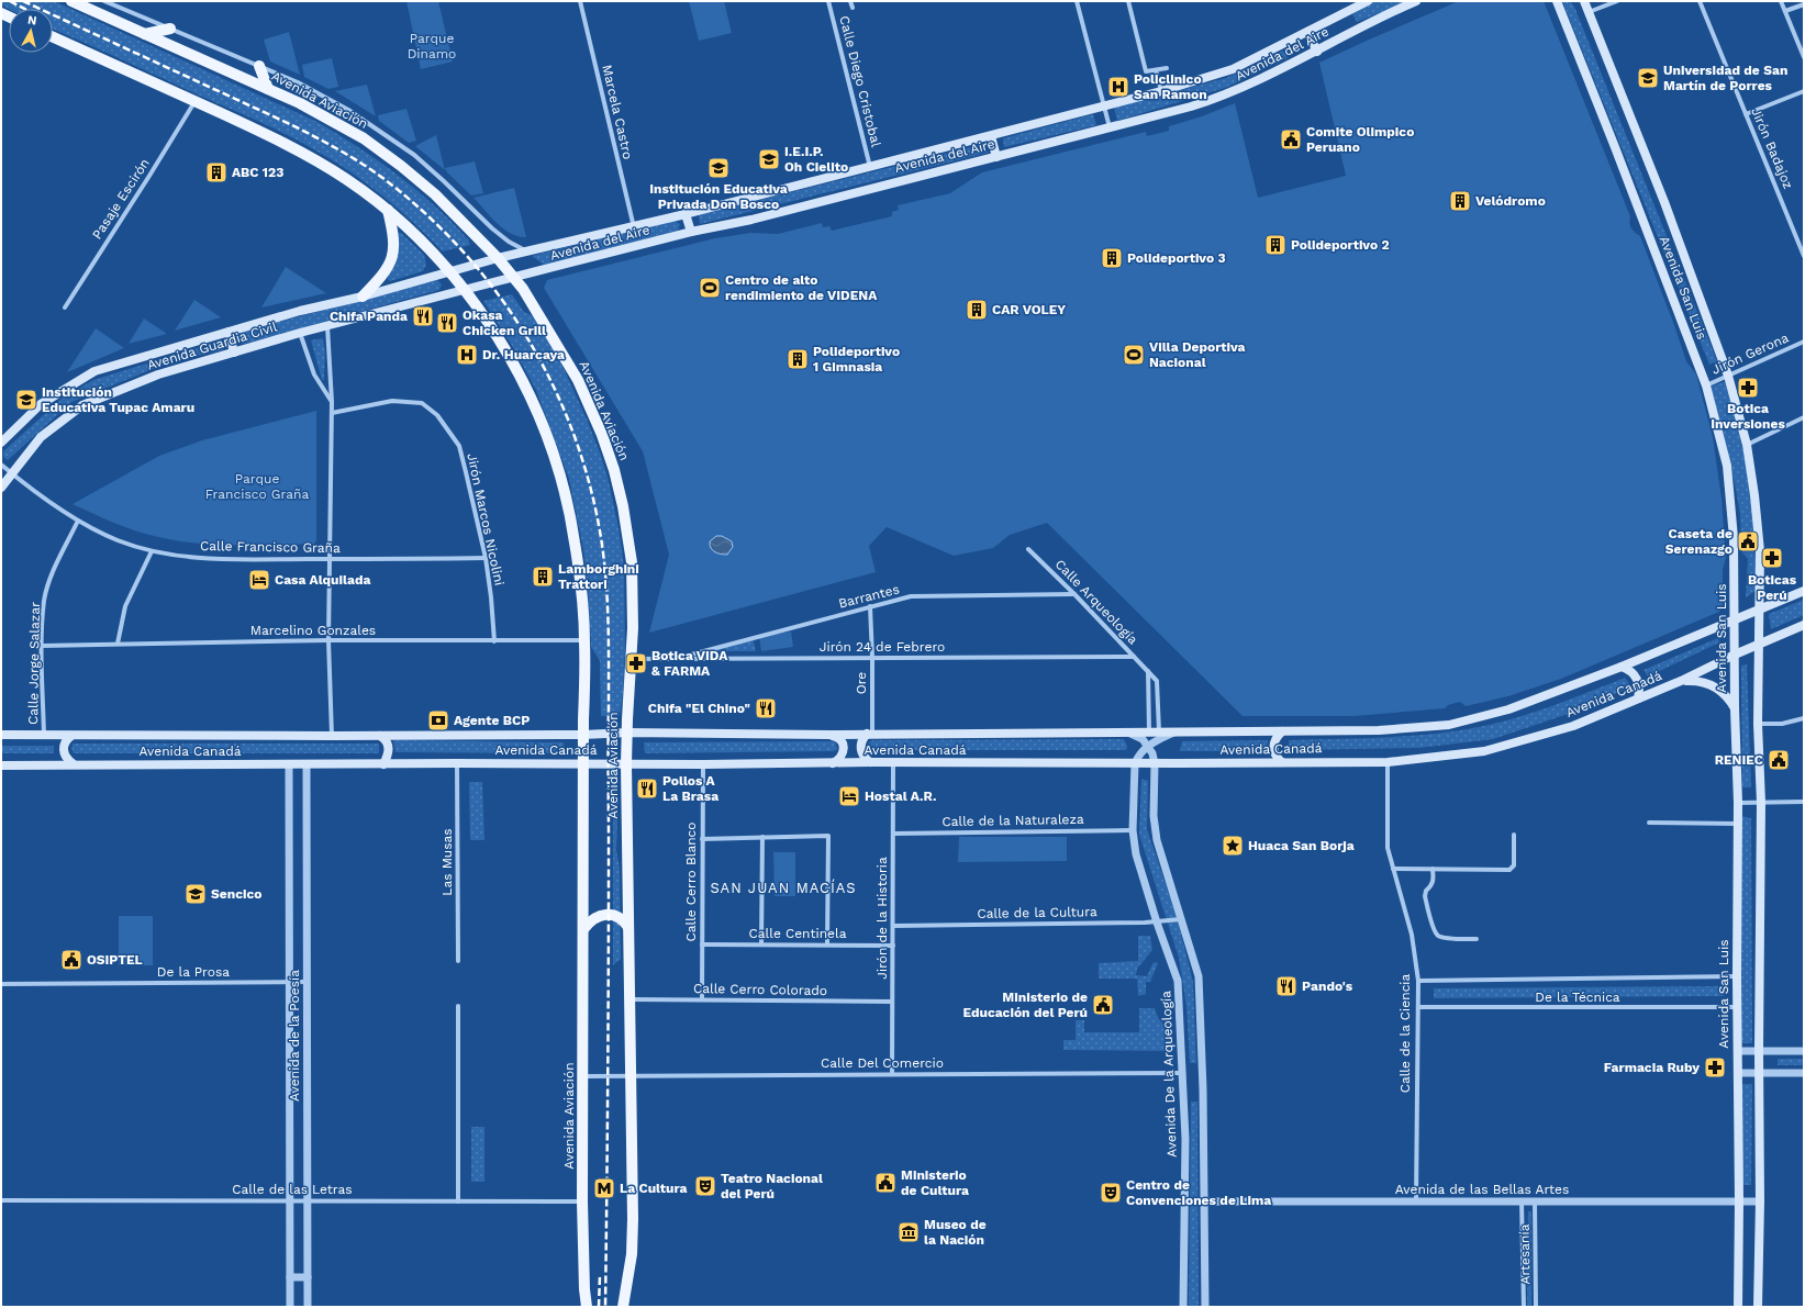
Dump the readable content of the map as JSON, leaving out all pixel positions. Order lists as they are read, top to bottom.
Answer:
{
  "streets": {
    "main road": [
      "Avenida del Aire",
      "Avenida Aviación",
      "Avenida San Luis",
      "Avenida Guardia Civil",
      "Avenida Canadá"
    ],
    "street": [
      "Calle Diego Cristobal",
      "Marcela Castro",
      "Jirón Badajoz",
      "Pasaje Escirón",
      "Jirón Gerona",
      "Jirón Marcos Nicolini",
      "Calle Francisco Graña",
      "Barrantes",
      "Calle Arqueología",
      "Marcelino Gonzales",
      "Jirón 24 de Febrero",
      "Calle Jorge Salazar",
      "Ore",
      "Calle de la Naturaleza",
      "Las Musas",
      "Calle Cerro Blanco",
      "Calle de la Cultura",
      "Jirón de la Historia",
      "Calle Centinela",
      "De la Prosa",
      "Calle Cerro Colorado",
      "De la Técnica",
      "Calle de la Ciencia",
      "Avenida de la Poesía",
      "Calle Del Comercio",
      "Avenida De la Arqueología",
      "Calle de las Letras",
      "Avenida de las Bellas Artes",
      "Artesanía"
    ]
  },
  "crossings": [
    ["Avenida del Aire", "Calle Diego Cristobal"],
    ["Avenida del Aire", "Avenida Aviación"],
    ["Avenida del Aire", "Marcela Castro"],
    ["Avenida del Aire", "Avenida Guardia Civil"],
    ["Avenida Aviación", "Pasaje Escirón"],
    ["Avenida Aviación", "Avenida Guardia Civil"],
    ["Avenida Aviación", "Marcelino Gonzales"],
    ["Avenida Aviación", "Jirón 24 de Febrero"],
    ["Avenida Aviación", "Avenida Canadá"],
    ["Avenida Aviación", "Calle Cerro Colorado"],
    ["Avenida Aviación", "Calle Del Comercio"],
    ["Avenida Aviación", "Calle de las Letras"],
    ["Avenida San Luis", "Jirón Gerona"],
    ["Avenida San Luis", "Avenida Canadá"],
    ["Avenida San Luis", "De la Técnica"],
    ["Avenida San Luis", "Avenida de las Bellas Artes"],
    ["Avenida Guardia Civil", "Calle Francisco Graña"],
    ["Jirón Marcos Nicolini", "Calle Francisco Graña"],
    ["Jirón Marcos Nicolini", "Marcelino Gonzales"],
    ["Calle Francisco Graña", "Calle Jorge Salazar"],
    ["Barrantes", "Calle Arqueología"],
    ["Barrantes", "Jirón 24 de Febrero"],
    ["Barrantes", "Ore"],
    ["Calle Arqueología", "Jirón 24 de Febrero"],
    ["Calle Arqueología", "Avenida Canadá"],
    ["Marcelino Gonzales", "Calle Jorge Salazar"],
    ["Jirón 24 de Febrero", "Ore"],
    ["Calle Jorge Salazar", "Avenida Canadá"],
    ["Ore", "Avenida Canadá"],
    ["Avenida Canadá", "Las Musas"],
    ["Avenida Canadá", "Calle Cerro Blanco"],
    ["Avenida Canadá", "Jirón de la Historia"],
    ["Avenida Canadá", "Calle de la Ciencia"],
    ["Avenida Canadá", "Avenida de la Poesía"],
    ["Avenida Canadá", "Avenida De la Arqueología"],
    ["Calle de la Naturaleza", "Jirón de la Historia"],
    ["Calle de la Naturaleza", "Avenida De la Arqueología"],
    ["Calle Cerro Blanco", "Calle Centinela"],
    ["Calle Cerro Blanco", "Calle Cerro Colorado"],
    ["Calle de la Cultura", "Jirón de la Historia"],
    ["Calle de la Cultura", "Avenida De la Arqueología"],
    ["Jirón de la Historia", "Calle Centinela"],
    ["Jirón de la Historia", "Calle Cerro Colorado"],
    ["Jirón de la Historia", "Calle Del Comercio"],
    ["De la Prosa", "Avenida de la Poesía"],
    ["De la Técnica", "Calle de la Ciencia"],
    ["Calle de la Ciencia", "Avenida de las Bellas Artes"],
    ["Avenida de la Poesía", "Calle de las Letras"],
    ["Calle Del Comercio", "Avenida De la Arqueología"],
    ["Avenida de las Bellas Artes", "Artesanía"]
  ],
  "districts": ["SAN JUAN MACÍAS"],
  "parks": ["Parque Dinamo", "Parque Francisco Graña"],
  "places": {
    "school or university": [
      "Universidad de San Martín de Porres",
      "I.E.I.P. Oh Cielito",
      "Institución Educativa Privada Don Bosco",
      "Institución Educativa Tupac Amaru",
      "Sencico"
    ],
    "hospital": ["Policlinico San Ramon", "Dr. Huarcaya"],
    "public building": [
      "Comite Olimpico Peruano",
      "Caseta de Serenazgo",
      "RENIEC",
      "OSIPTEL",
      "Ministerio de Educación del Perú",
      "Ministerio de Cultura"
    ],
    "building": [
      "ABC 123",
      "Velódromo",
      "Polideportivo 2",
      "Polideportivo 3",
      "CAR VOLEY",
      "Polideportivo 1 Gimnasia",
      "Lamborghini Trattori"
    ],
    "sports": ["Centro de alto rendimiento de VIDENA", "Villa Deportiva Nacional"],
    "restaurant": [
      "Chifa Panda",
      "Okasa Chicken Grill",
      "Chifa \"El Chino\"",
      "Pollos A La Brasa",
      "Pando's"
    ],
    "pharmacy": [
      "Botica Inversiones",
      "Boticas Perú",
      "Botica VIDA & FARMA",
      "Farmacia Ruby"
    ],
    "hotel": ["Casa Alquilada", "Hostal A.R."],
    "bank": ["Agente BCP"],
    "place": ["Huaca San Borja"],
    "theatre": ["Teatro Nacional del Perú", "Centro de Convenciones de Lima"],
    "metro station": ["La Cultura"],
    "museum": ["Museo de la Nación"]
  },
  "north": "top"
}
